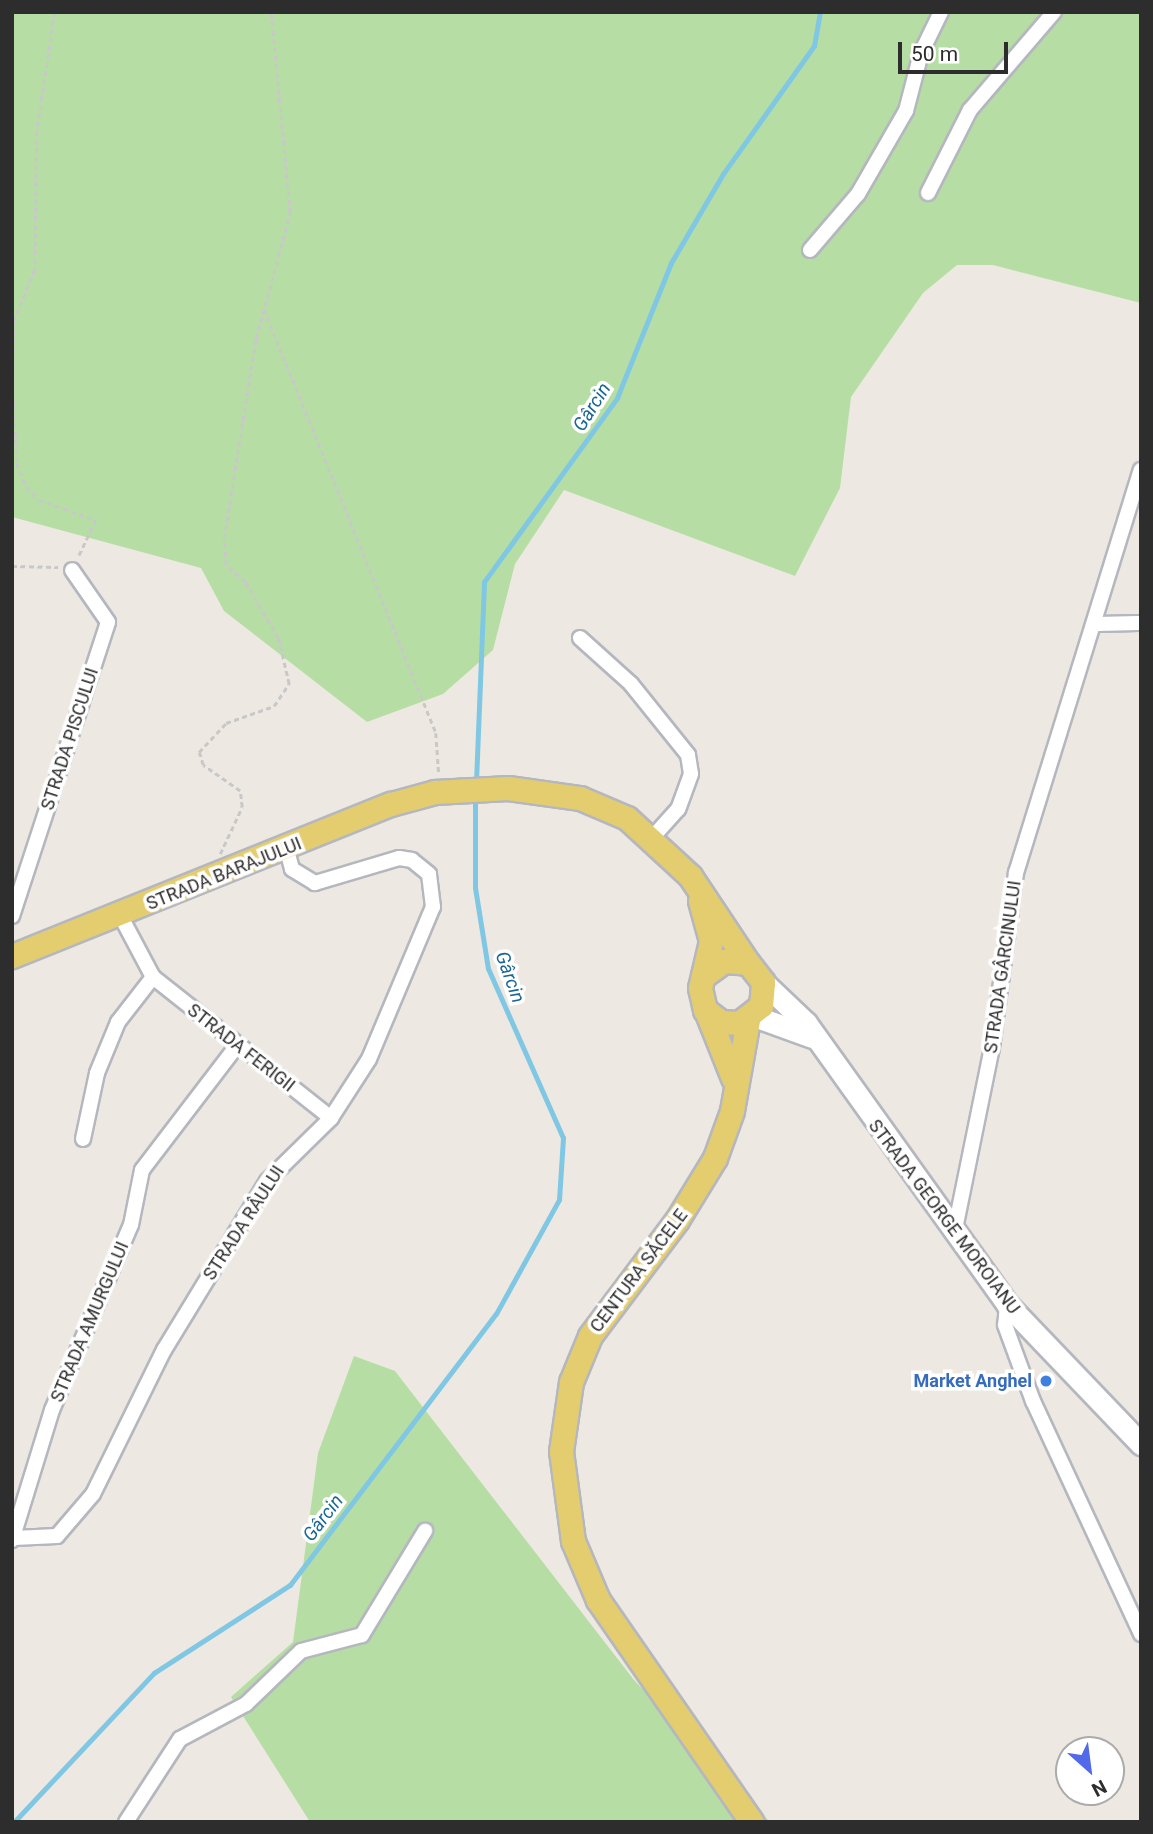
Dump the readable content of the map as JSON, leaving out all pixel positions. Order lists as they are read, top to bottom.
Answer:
{
  "streets": {
    "main road": ["STRADA BARAJULUI", "STRADA GEORGE MOROIANU", "CENTURA SĂCELE"],
    "street": [
      "STRADA PISCULUI",
      "STRADA GÂRCINULUI",
      "STRADA FERIGII",
      "STRADA RÂULUI",
      "STRADA AMURGULUI"
    ]
  },
  "crossings": [
    ["STRADA BARAJULUI", "STRADA FERIGII"],
    ["STRADA BARAJULUI", "STRADA RÂULUI"],
    ["STRADA GÂRCINULUI", "STRADA GEORGE MOROIANU"],
    ["STRADA FERIGII", "STRADA RÂULUI"],
    ["STRADA FERIGII", "STRADA AMURGULUI"],
    ["STRADA GEORGE MOROIANU", "CENTURA SĂCELE"],
    ["STRADA RÂULUI", "STRADA AMURGULUI"]
  ],
  "water": ["Gârcin"],
  "places": ["Market Anghel"],
  "scale_bar": "50 m",
  "north": "bottom right"
}
